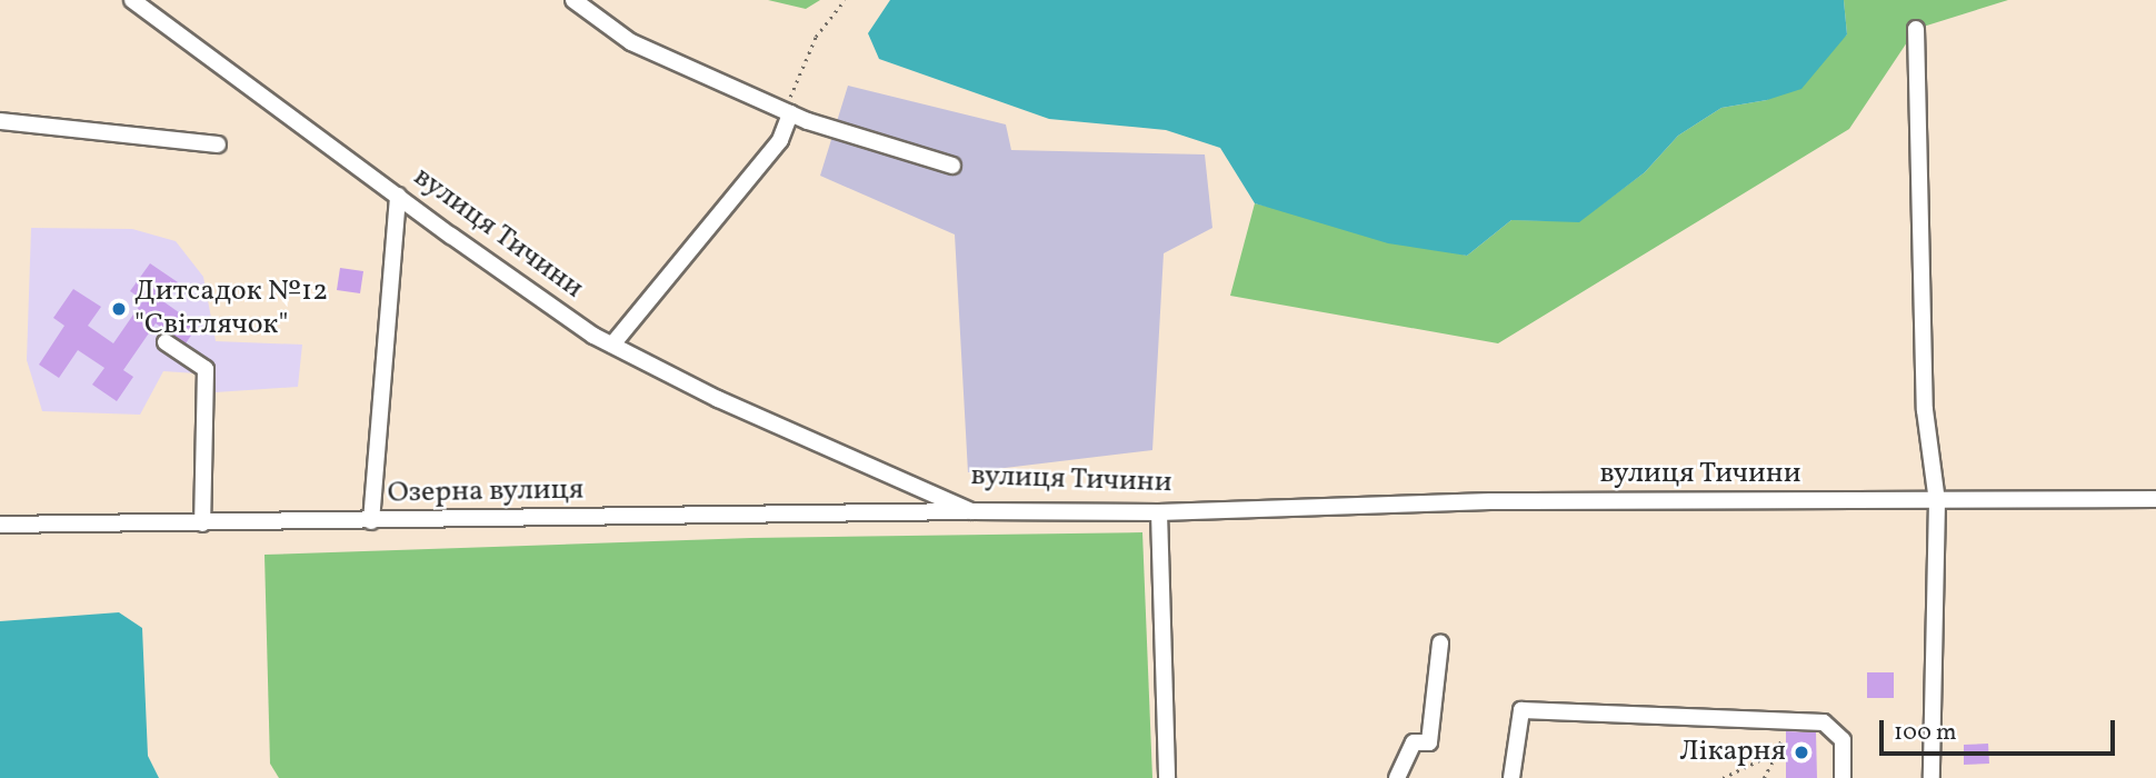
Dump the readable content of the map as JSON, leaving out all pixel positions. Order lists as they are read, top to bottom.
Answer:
{
  "streets": {
    "street": ["вулиця Тичини", "Озерна вулиця"]
  },
  "crossings": [
    ["вулиця Тичини", "Озерна вулиця"]
  ],
  "places": ["Дитсадок №12 \"Світлячок\"", "Лікарня"],
  "scale_bar": "100 m"
}
